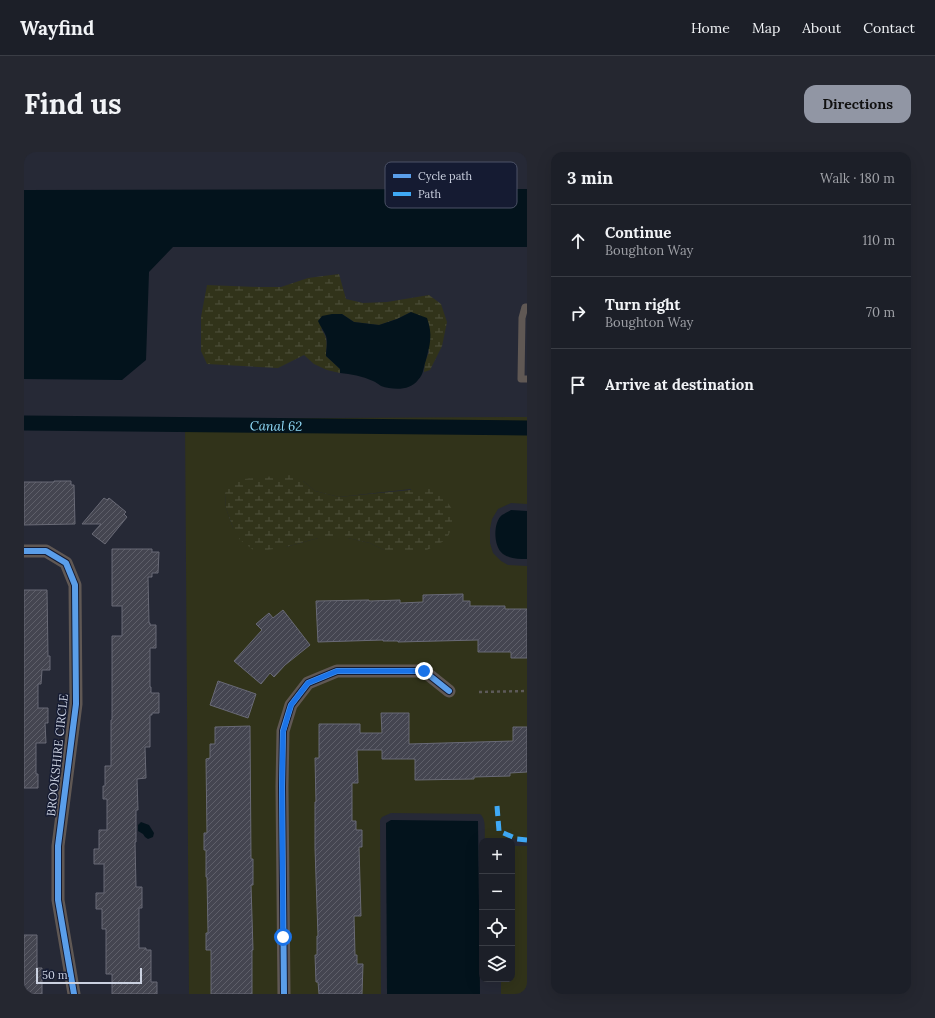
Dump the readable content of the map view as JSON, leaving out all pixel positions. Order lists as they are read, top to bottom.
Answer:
{
  "streets": {
    "street": ["BROOKSHIRE CIRCLE"]
  },
  "water": ["Canal 62"],
  "legend": ["Cycle path", "Path"],
  "scale_bar": "50 m",
  "page": {
    "header": "Wayfind",
    "nav": [
      "Home",
      "Map",
      "About",
      "Contact"
    ],
    "buttons": "Directions",
    "title": "Find us",
    "heading": ["3 min", "Walk · 180 m"],
    "list": [
      ["Continue", "Boughton Way", "110 m"],
      ["Turn right", "Boughton Way", "70 m"],
      "Arrive at destination"
    ],
    "map_buttons": ["+", "−"],
    "scale": "50 m"
  }
}
